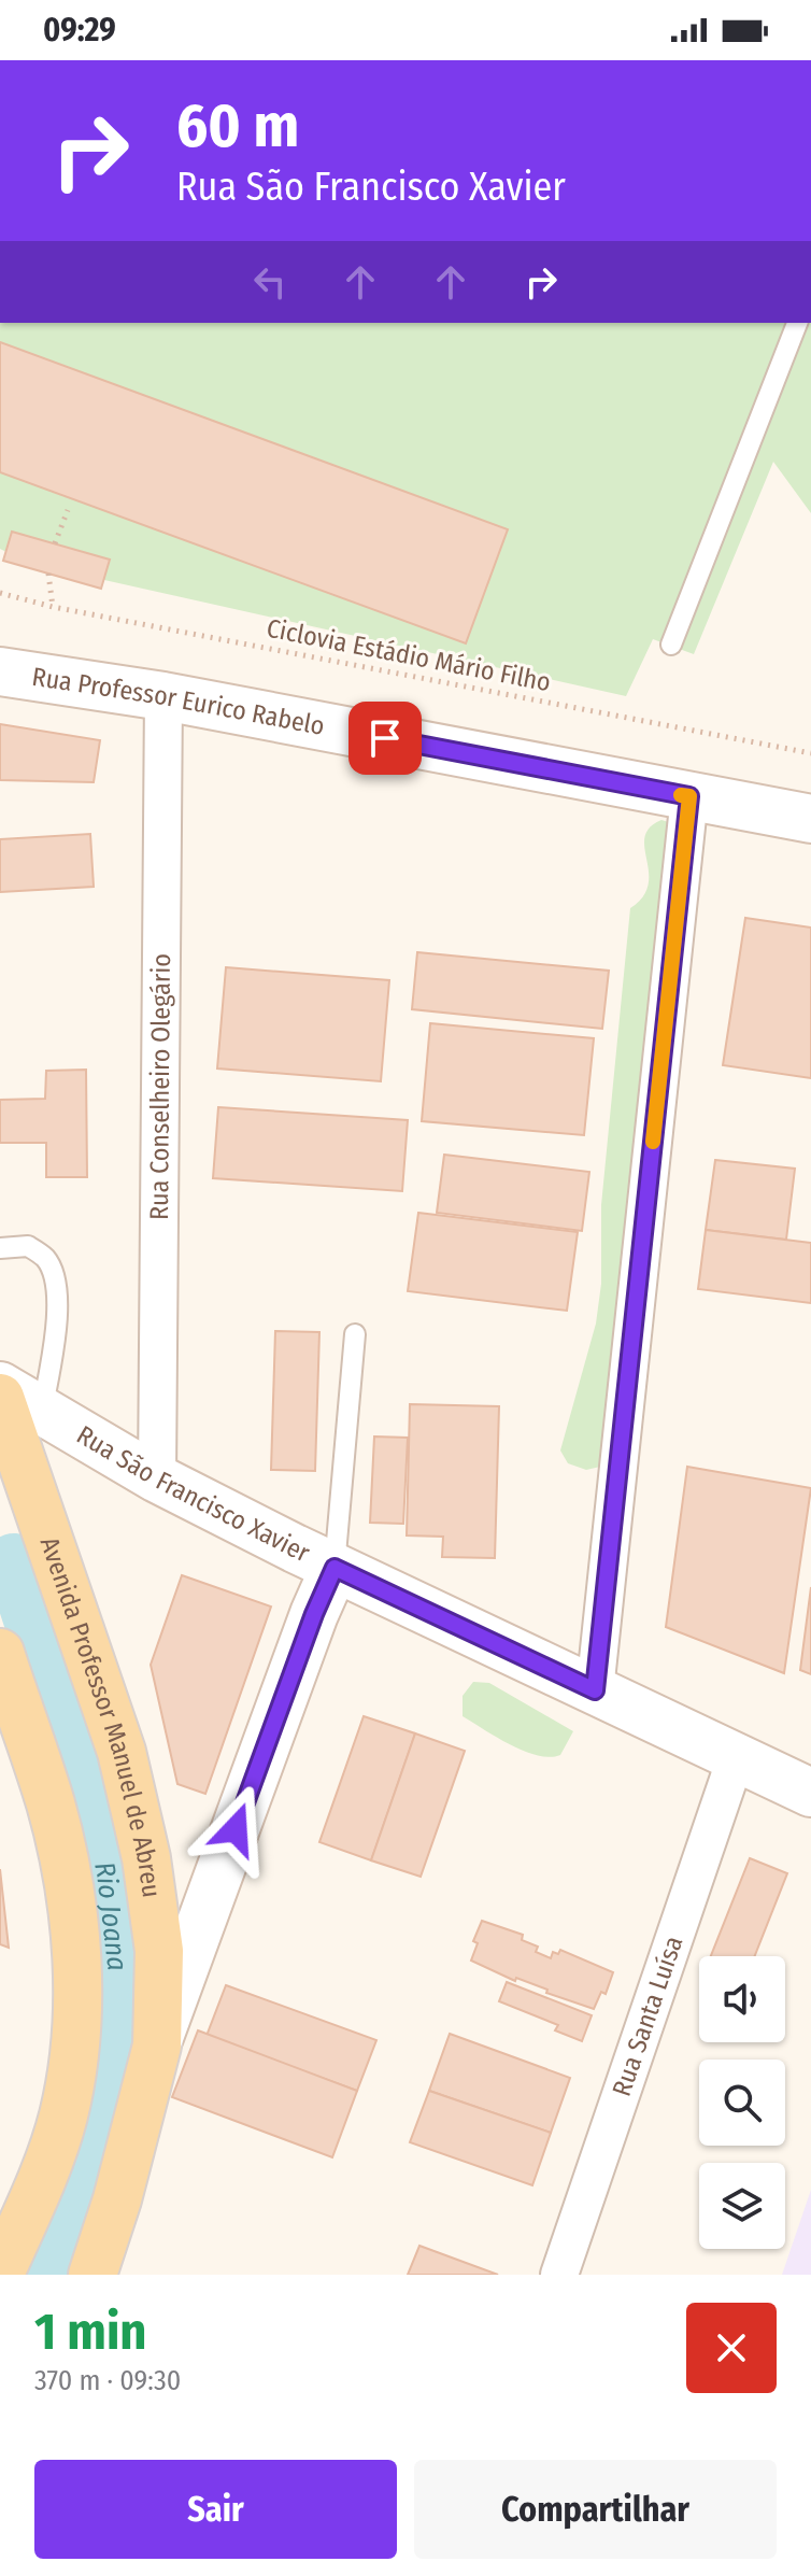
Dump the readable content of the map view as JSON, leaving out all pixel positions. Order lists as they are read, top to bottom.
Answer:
{
  "streets": {
    "main road": ["Rua Professor Eurico Rabelo", "Rua São Francisco Xavier", "Avenida Professor Manuel de Abreu"],
    "street": ["Rua Conselheiro Olegário", "Rua Santa Luísa"],
    "path": ["Ciclovia Estádio Mário Filho"]
  },
  "crossings": [
    ["Rua Professor Eurico Rabelo", "Rua Conselheiro Olegário"],
    ["Rua Conselheiro Olegário", "Rua São Francisco Xavier"],
    ["Rua São Francisco Xavier", "Avenida Professor Manuel de Abreu"],
    ["Rua São Francisco Xavier", "Rua Santa Luísa"]
  ],
  "water": ["Rio Joana"],
  "page": {
    "status": "09:29",
    "turn": ["60 m", "Rua São Francisco Xavier"],
    "heading": ["1 min", "370 m · 09:30"],
    "buttons": ["Sair", "Compartilhar"]
  }
}
